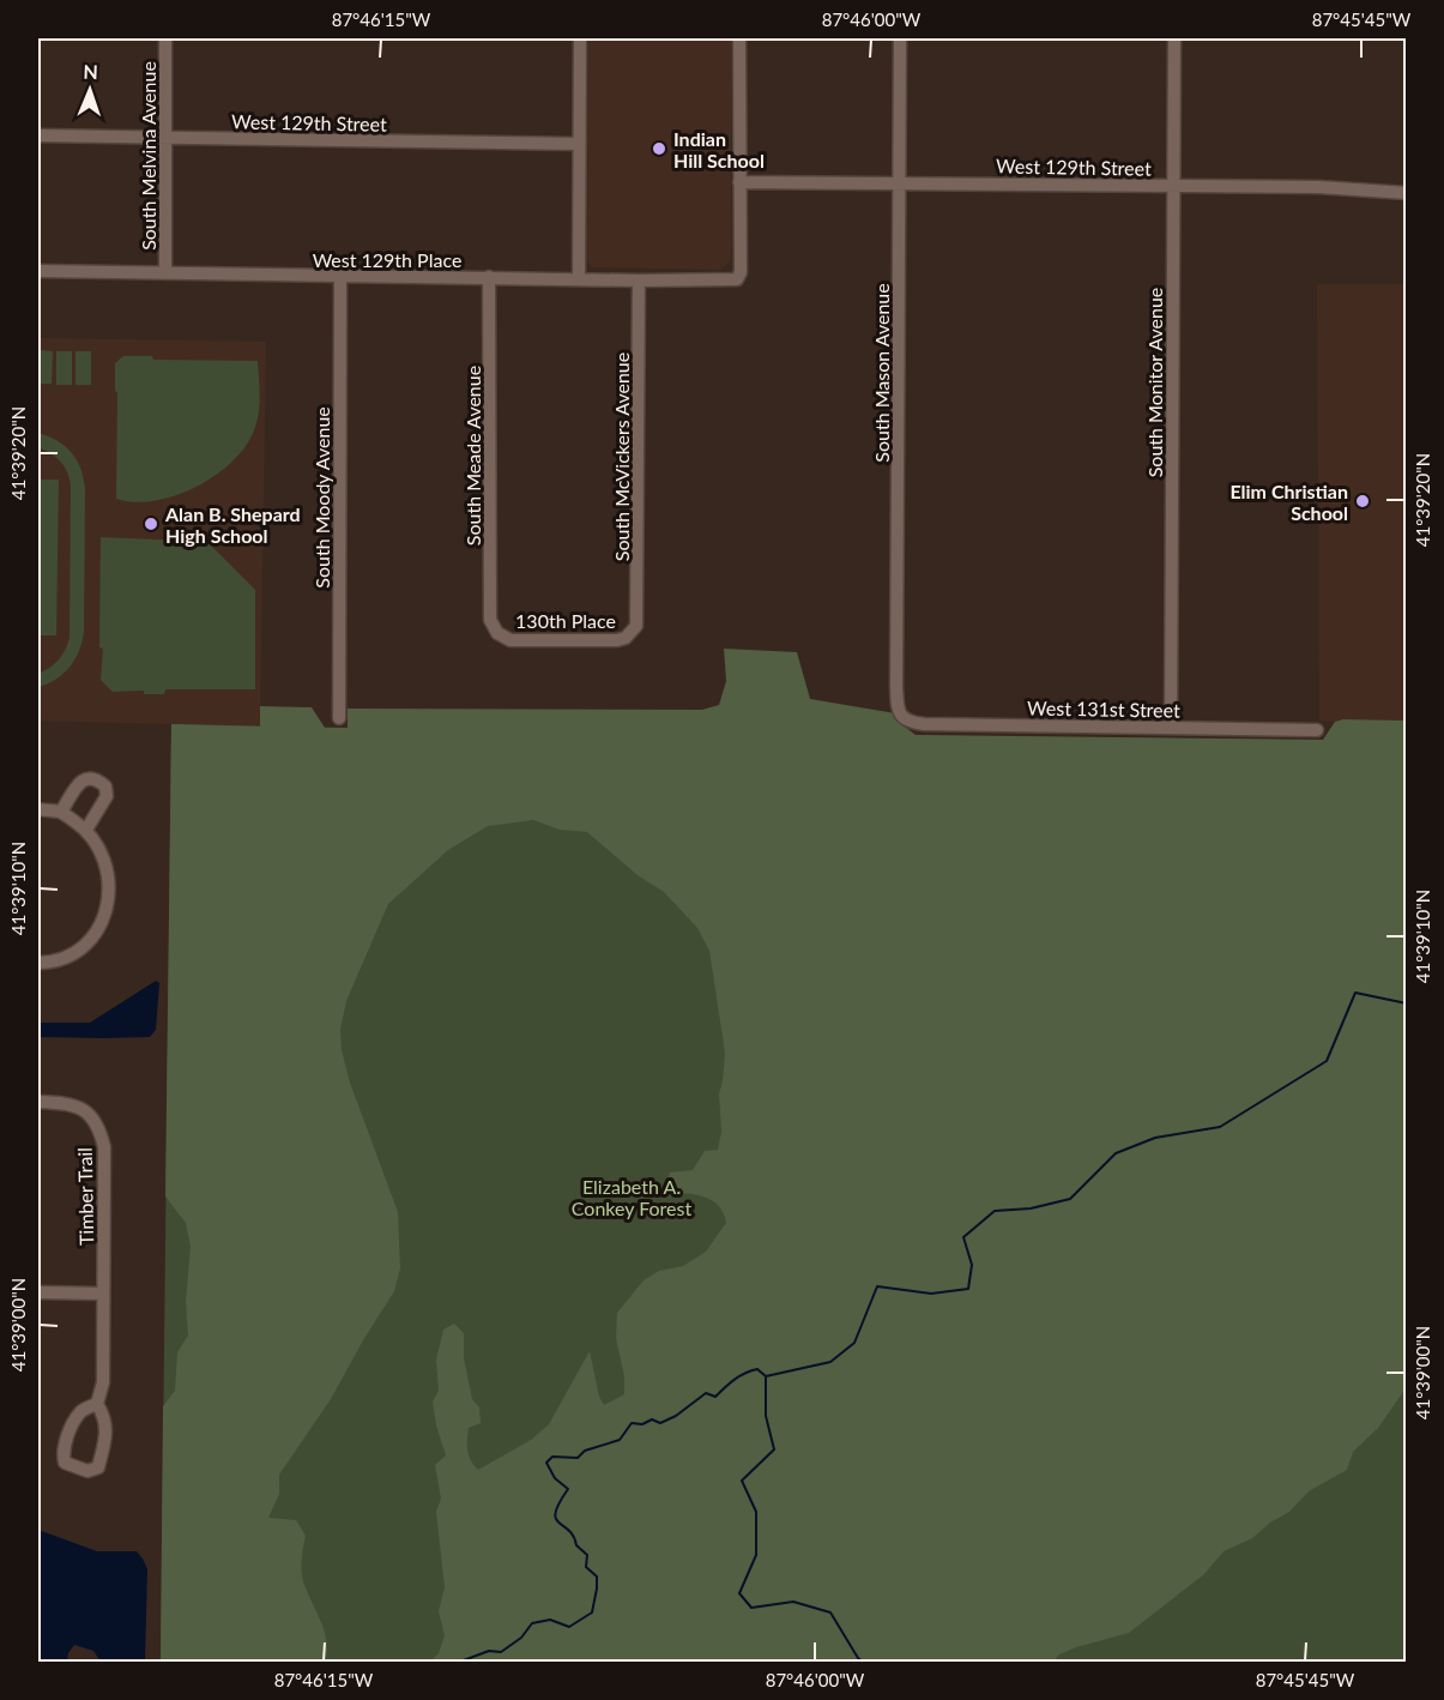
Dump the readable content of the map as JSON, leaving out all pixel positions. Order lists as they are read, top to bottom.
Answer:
{
  "streets": {
    "street": [
      "West 129th Street",
      "South Melvina Avenue",
      "West 129th Place",
      "South Mason Avenue",
      "South Monitor Avenue",
      "South Meade Avenue",
      "South McVickers Avenue",
      "South Moody Avenue",
      "130th Place",
      "West 131st Street",
      "Timber Trail"
    ]
  },
  "crossings": [
    ["West 129th Street", "South Melvina Avenue"],
    ["West 129th Street", "West 129th Place"],
    ["West 129th Street", "South Mason Avenue"],
    ["West 129th Street", "South Monitor Avenue"],
    ["South Melvina Avenue", "West 129th Place"],
    ["West 129th Place", "South Meade Avenue"],
    ["West 129th Place", "South McVickers Avenue"],
    ["West 129th Place", "South Moody Avenue"],
    ["South Mason Avenue", "West 131st Street"],
    ["South Monitor Avenue", "West 131st Street"],
    ["South Meade Avenue", "130th Place"],
    ["South McVickers Avenue", "130th Place"]
  ],
  "parks": ["Elizabeth A. Conkey Forest"],
  "places": ["Indian Hill School", "Elim Christian School", "Alan B. Shepard High School"],
  "north": "top",
  "coordinates": [
    "87°46'15\"W",
    "87°46'00\"W",
    "87°45'45\"W",
    "41°39'20\"N",
    "41°39'10\"N",
    "41°39'00\"N"
  ]
}
